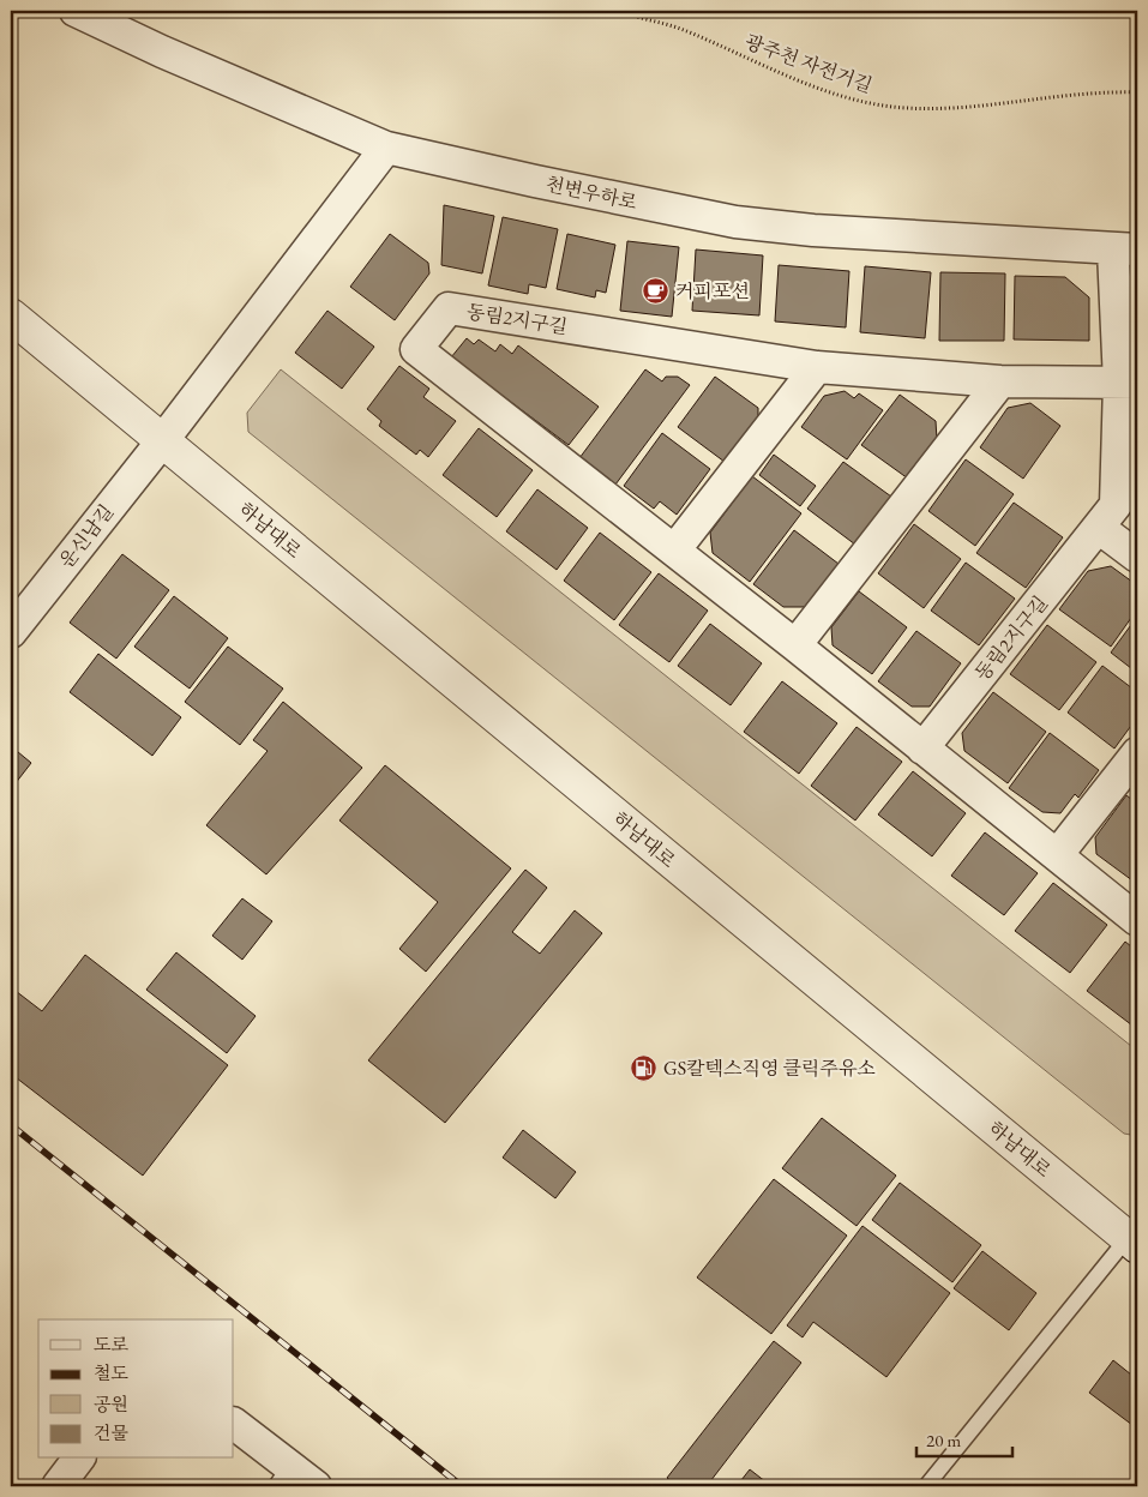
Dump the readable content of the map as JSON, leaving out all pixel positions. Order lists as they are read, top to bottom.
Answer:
{
  "streets": {
    "street": [
      "천변우하로",
      "동림2지구길",
      "하남대로",
      "운신남길"
    ],
    "path": ["광주천 자전거길"]
  },
  "crossings": [
    ["천변우하로", "동림2지구길"],
    ["하남대로", "운신남길"]
  ],
  "places": {
    "cafe": ["커피포션"],
    "fuel station": ["GS칼텍스직영 클릭주유소"]
  },
  "legend": [
    "도로",
    "철도",
    "공원",
    "건물"
  ],
  "scale_bar": "20 m"
}
